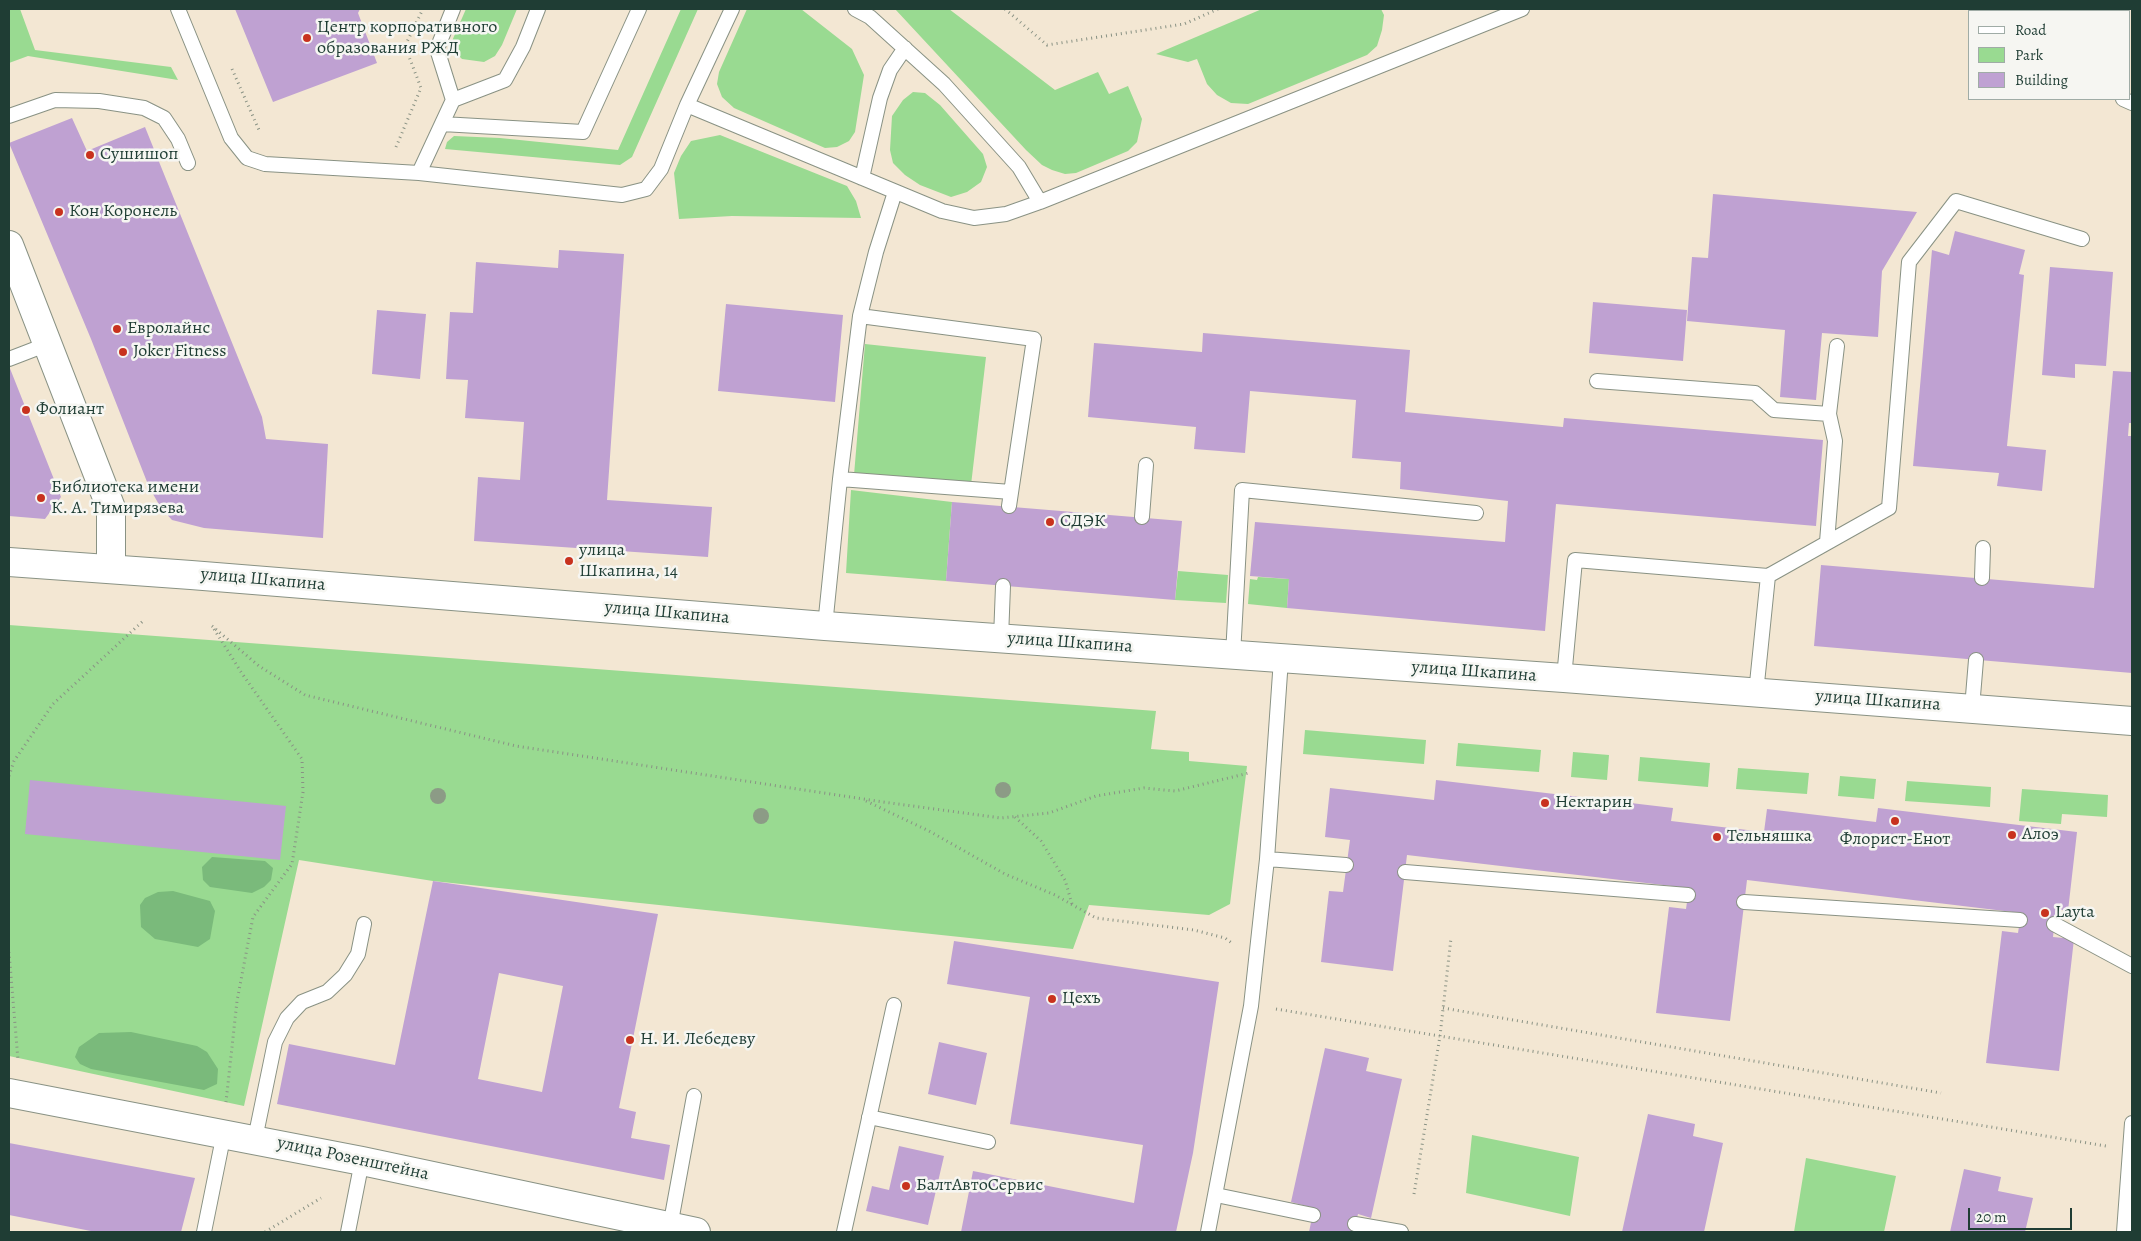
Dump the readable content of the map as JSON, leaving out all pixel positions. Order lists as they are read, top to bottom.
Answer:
{
  "streets": {
    "main road": ["улица Шкапина", "улица Розенштейна"]
  },
  "places": [
    "Центр корпоративного образования РЖД",
    "Сушишоп",
    "Кон Коронель",
    "Евролайнс",
    "Joker Fitness",
    "Фолиант",
    "Библиотека имени К. А. Тимирязева",
    "СДЭК",
    "улица Шкапина, 14",
    "Нектарин",
    "Флорист-Енот",
    "Алоэ",
    "Тельняшка",
    "Layta",
    "Цехъ",
    "Н. И. Лебедеву",
    "БалтАвтоСервис"
  ],
  "legend": ["Road", "Park", "Building"],
  "scale_bar": "20 m"
}
